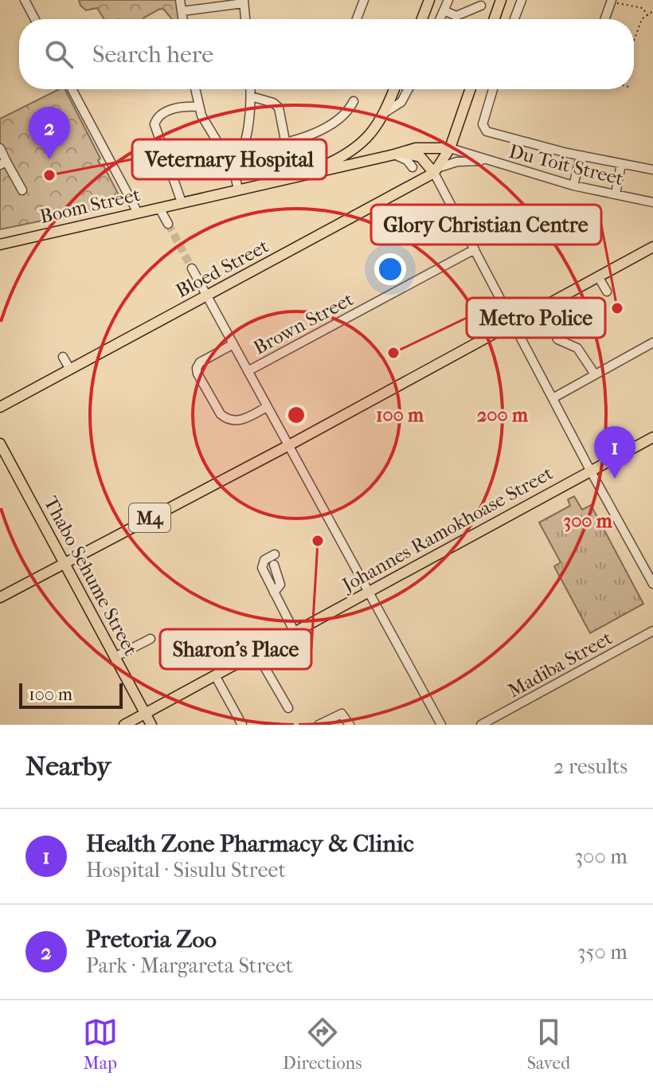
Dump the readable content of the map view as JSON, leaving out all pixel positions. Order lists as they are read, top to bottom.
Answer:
{
  "streets": {
    "main road": [
      "Boom Street",
      "Bloed Street",
      "M4",
      "Johannes Ramokhoase Street",
      "Thabo Sehume Street"
    ],
    "street": ["Du Toit Street", "Brown Street", "Madiba Street"]
  },
  "crossings": [
    ["Du Toit Street", "Boom Street"],
    ["Du Toit Street", "Bloed Street"],
    ["Boom Street", "Bloed Street"],
    ["M4", "Thabo Sehume Street"],
    ["Johannes Ramokhoase Street", "Thabo Sehume Street"]
  ],
  "places": [
    "Veternary Hospital",
    "Glory Christian Centre",
    "Metro Police",
    "Sharon's Place"
  ],
  "scale_bar": "100 m",
  "page": {
    "search": "Search here",
    "pins": ["2", "1"],
    "scale": "100 m",
    "heading": ["Nearby", "2 results"],
    "list": [
      {
        "mark": "1",
        "name": "Health Zone Pharmacy & Clinic",
        "note": "Hospital · Sisulu Street",
        "value": "300 m"
      },
      {
        "mark": "2",
        "name": "Pretoria Zoo",
        "note": "Park · Margareta Street",
        "value": "350 m"
      }
    ],
    "nav": ["Map", "Directions", "Saved"]
  },
  "rings": ["100 m", "200 m", "300 m"]
}
